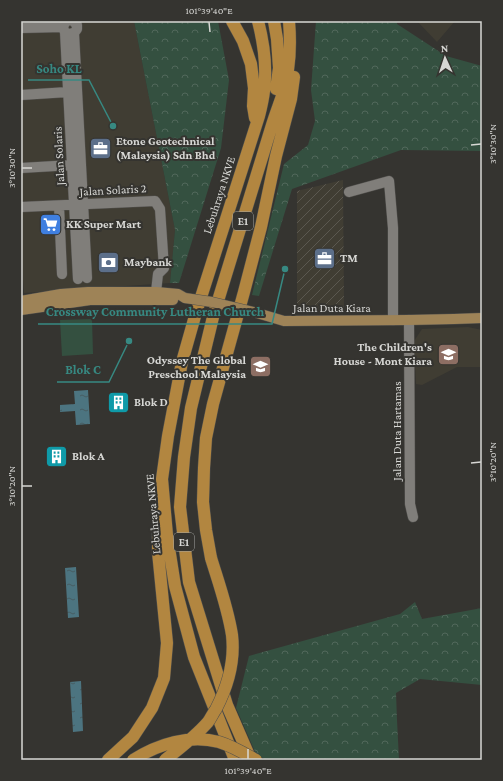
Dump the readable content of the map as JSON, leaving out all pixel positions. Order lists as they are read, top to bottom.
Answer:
{
  "streets": {
    "highway": ["Lebuhraya NKVE", "E1"],
    "main road": ["Jalan Duta Kiara"],
    "street": ["Jalan Solaris", "Jalan Solaris 2", "Jalan Duta Hartamas"]
  },
  "crossings": [
    ["Jalan Solaris", "Jalan Solaris 2"],
    ["Jalan Solaris 2", "Jalan Duta Kiara"],
    ["Jalan Duta Kiara", "Jalan Duta Hartamas"]
  ],
  "places": {
    "other": ["Soho KL", "Crossway Community Lutheran Church", "Blok C"],
    "office": ["Etone Geotechnical (Malaysia) Sdn Bhd", "TM"],
    "supermarket": ["KK Super Mart"],
    "bank": ["Maybank"],
    "school or university": ["The Children's House - Mont Kiara", "Odyssey The Global Preschool Malaysia"],
    "building": ["Blok D", "Blok A"]
  },
  "north": "top",
  "coordinates": ["101°39'40\"E", "3°10'30\"N", "3°10'20\"N"]
}
